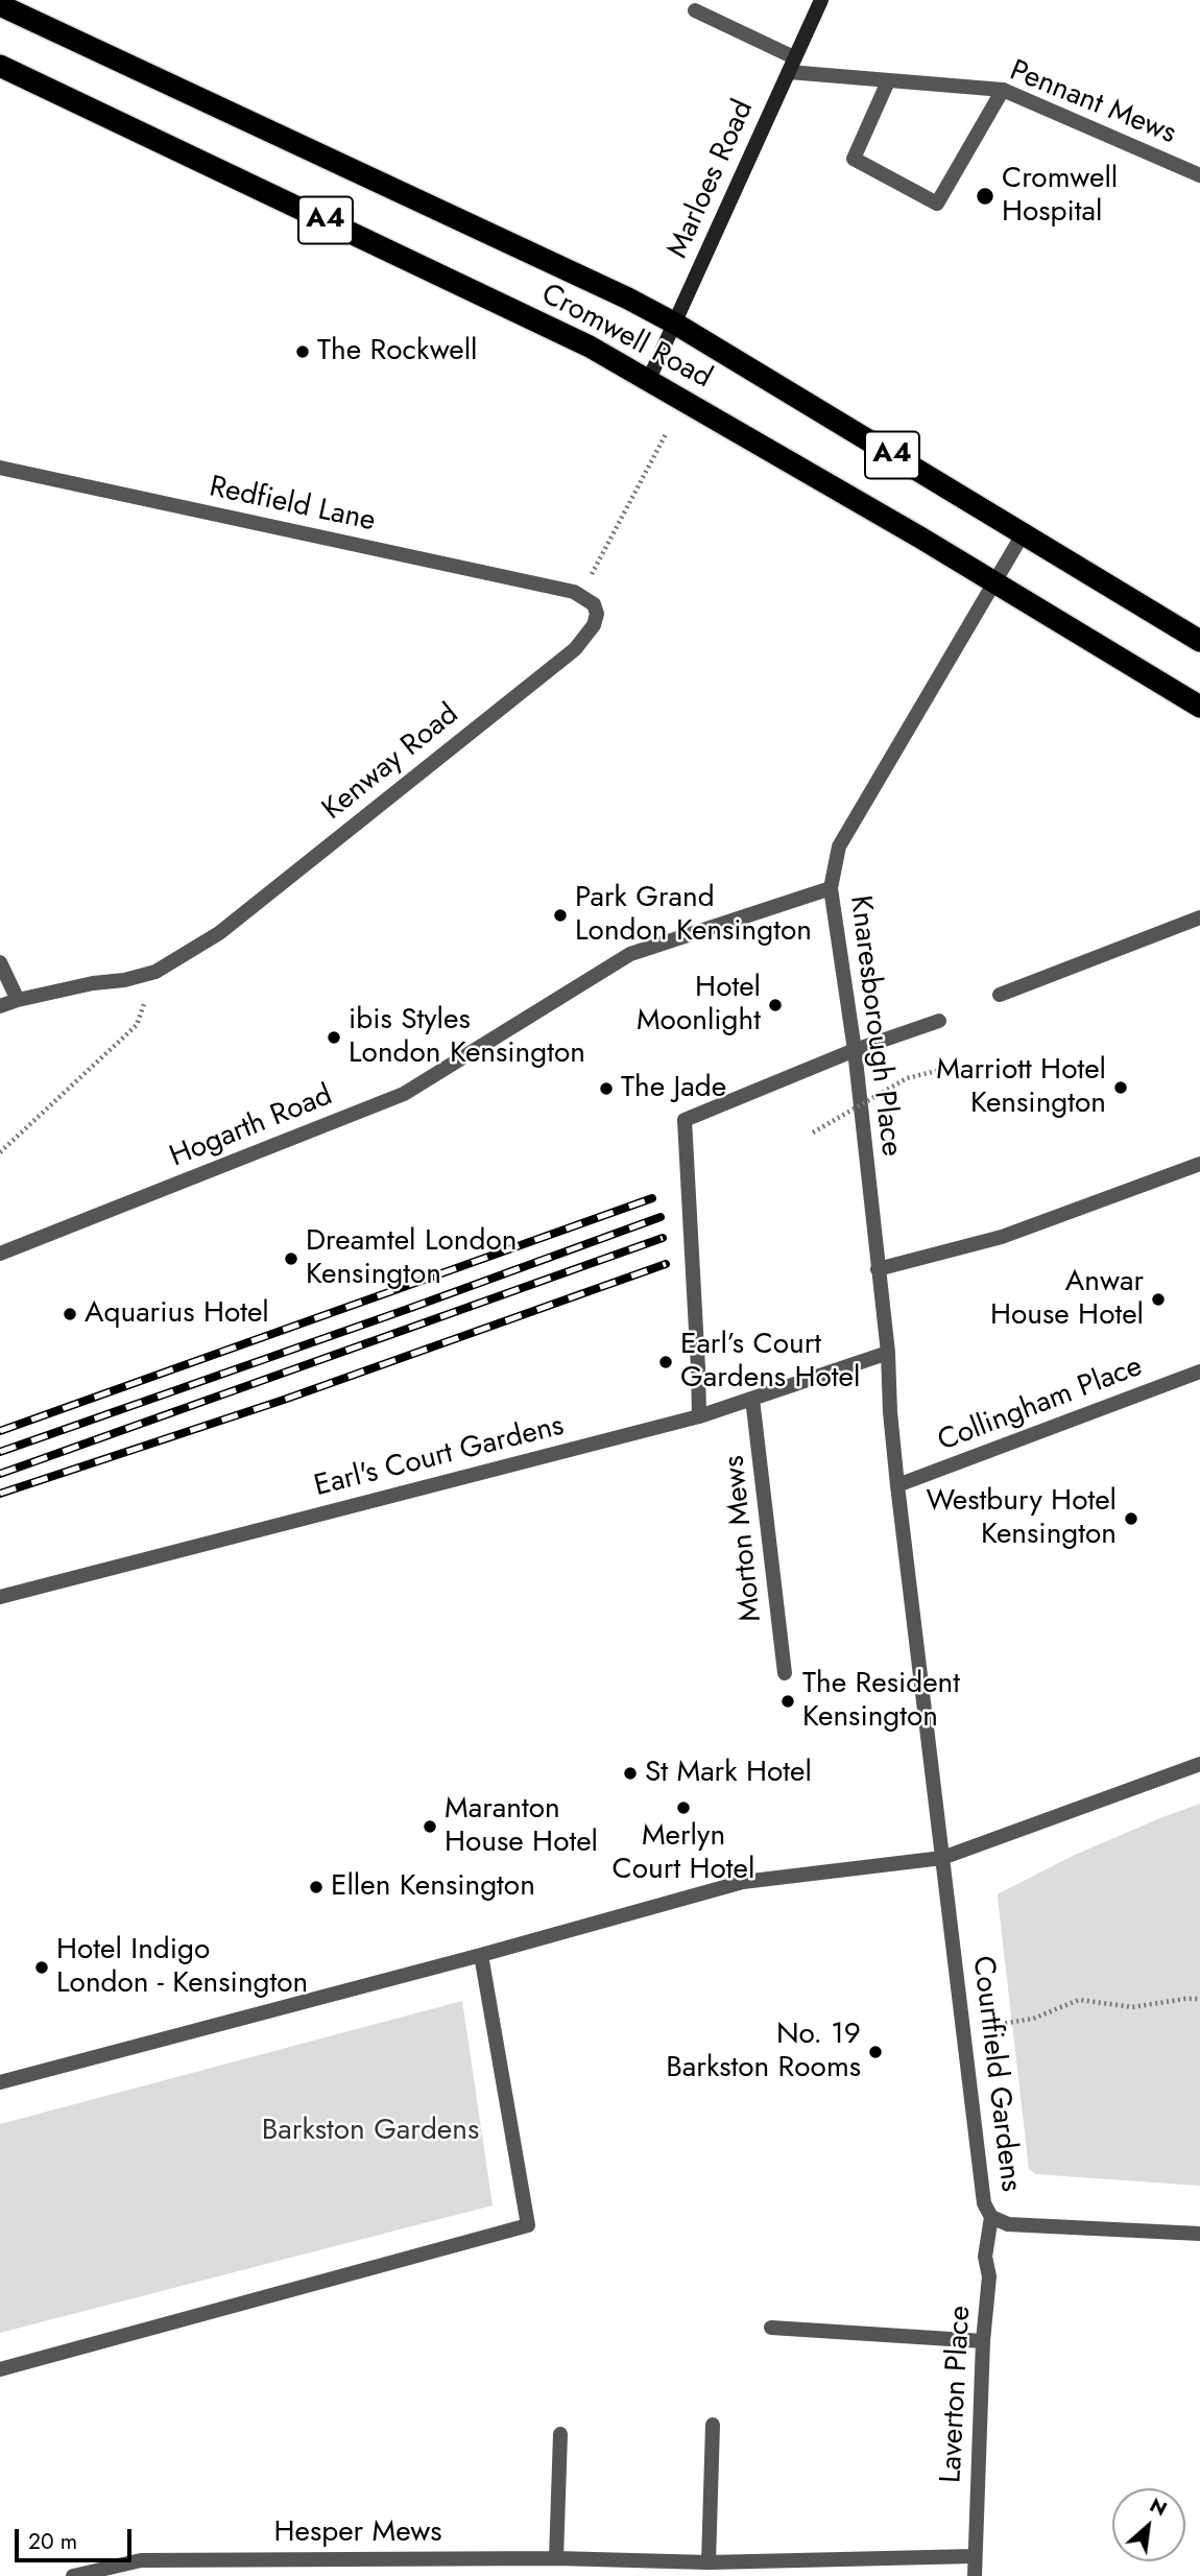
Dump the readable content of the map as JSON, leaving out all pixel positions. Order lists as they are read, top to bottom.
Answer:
{
  "streets": {
    "highway": ["A4", "Cromwell Road"],
    "street": [
      "Pennant Mews",
      "Marloes Road",
      "Redfield Lane",
      "Kenway Road",
      "Knaresborough Place",
      "Hogarth Road",
      "Collingham Place",
      "Earl's Court Gardens",
      "Morton Mews",
      "Courtfield Gardens",
      "Laverton Place",
      "Hesper Mews"
    ]
  },
  "crossings": [
    ["Pennant Mews", "Marloes Road"],
    ["Marloes Road", "Cromwell Road"],
    ["Cromwell Road", "Knaresborough Place"],
    ["Redfield Lane", "Kenway Road"],
    ["Knaresborough Place", "Hogarth Road"],
    ["Knaresborough Place", "Collingham Place"],
    ["Knaresborough Place", "Earl's Court Gardens"],
    ["Knaresborough Place", "Courtfield Gardens"],
    ["Collingham Place", "Courtfield Gardens"],
    ["Earl's Court Gardens", "Morton Mews"],
    ["Courtfield Gardens", "Laverton Place"],
    ["Laverton Place", "Hesper Mews"]
  ],
  "parks": ["Barkston Gardens"],
  "places": [
    "Cromwell Hospital",
    "The Rockwell",
    "Park Grand London Kensington",
    "Hotel Moonlight",
    "ibis Styles London Kensington",
    "Marriott Hotel Kensington",
    "The Jade",
    "Dreamtel London Kensington",
    "Anwar House Hotel",
    "Aquarius Hotel",
    "Earl’s Court Gardens Hotel",
    "Westbury Hotel Kensington",
    "The Resident Kensington",
    "St Mark Hotel",
    "Merlyn Court Hotel",
    "Maranton House Hotel",
    "Ellen Kensington",
    "Hotel Indigo London - Kensington",
    "No. 19 Barkston Rooms"
  ],
  "scale_bar": "20 m",
  "north": "top right"
}
